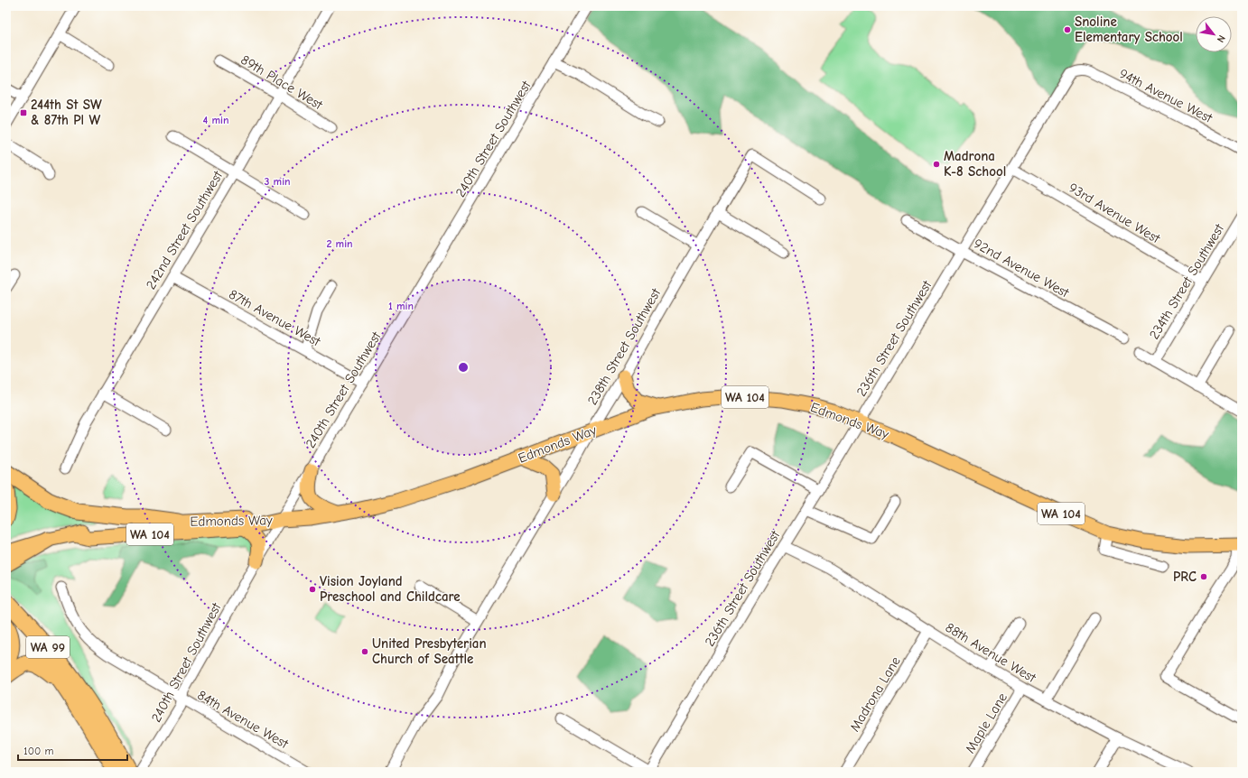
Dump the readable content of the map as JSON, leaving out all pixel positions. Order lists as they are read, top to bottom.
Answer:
{
  "streets": {
    "highway": ["WA 99"],
    "main road": ["WA 104", "Edmonds Way"],
    "street": [
      "89th Place West",
      "94th Avenue West",
      "240th Street Southwest",
      "93rd Avenue West",
      "242nd Street Southwest",
      "92nd Avenue West",
      "234th Street Southwest",
      "87th Avenue West",
      "236th Street Southwest",
      "238th Street Southwest",
      "88th Avenue West",
      "Madrona Lane",
      "84th Avenue West",
      "Maple Lane"
    ]
  },
  "crossings": [
    ["89th Place West", "242nd Street Southwest"],
    ["94th Avenue West", "236th Street Southwest"],
    ["240th Street Southwest", "87th Avenue West"],
    ["240th Street Southwest", "Edmonds Way"],
    ["240th Street Southwest", "84th Avenue West"],
    ["93rd Avenue West", "234th Street Southwest"],
    ["93rd Avenue West", "236th Street Southwest"],
    ["242nd Street Southwest", "87th Avenue West"],
    ["92nd Avenue West", "236th Street Southwest"],
    ["236th Street Southwest", "Edmonds Way"],
    ["236th Street Southwest", "88th Avenue West"],
    ["238th Street Southwest", "Edmonds Way"],
    ["88th Avenue West", "Madrona Lane"],
    ["88th Avenue West", "Maple Lane"]
  ],
  "places": {
    "other": [
      "Snoline Elementary School",
      "Madrona K-8 School",
      "PRC",
      "Vision Joyland Preschool and Childcare",
      "United Presbyterian Church of Seattle"
    ],
    "transit": ["244th St SW & 87th Pl W"]
  },
  "scale_bar": "100 m",
  "north": "bottom right",
  "rings": [
    "4 min",
    "3 min",
    "2 min",
    "1 min"
  ]
}
